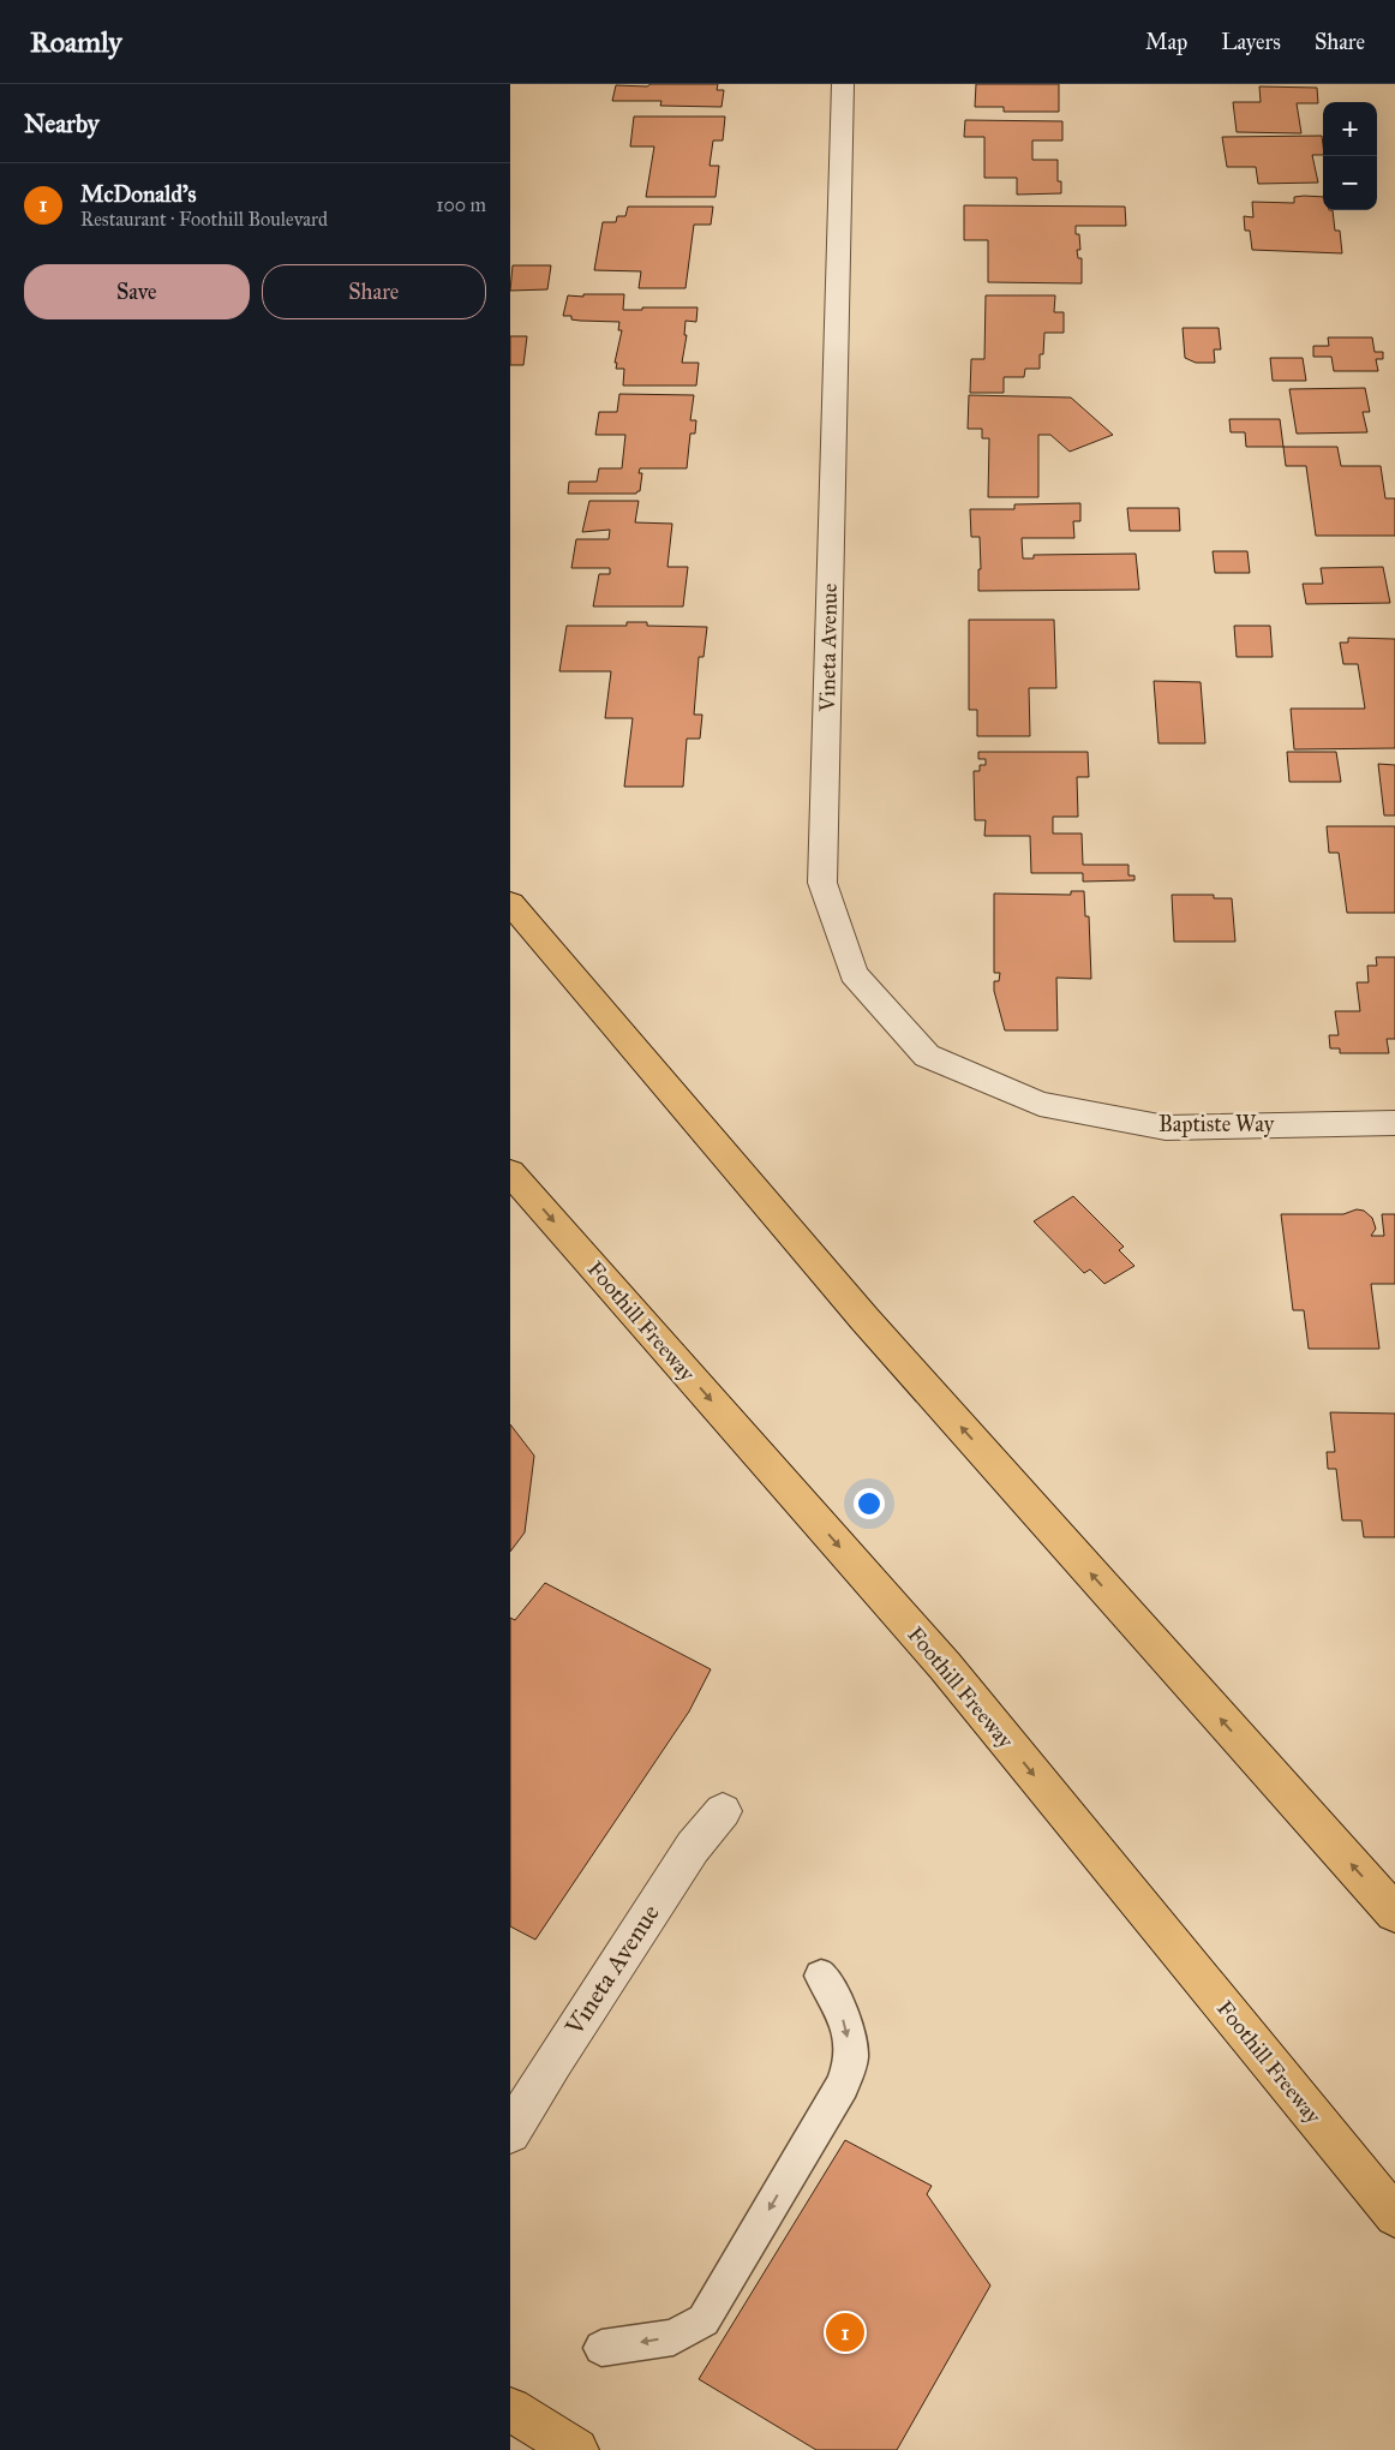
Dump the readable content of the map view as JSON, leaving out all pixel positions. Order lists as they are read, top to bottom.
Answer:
{
  "streets": {
    "main road": ["Foothill Freeway"],
    "street": ["Vineta Avenue", "Baptiste Way"]
  },
  "crossings": [
    ["Vineta Avenue", "Baptiste Way"]
  ],
  "page": {
    "header": "Roamly",
    "nav": ["Map", "Layers", "Share"],
    "heading": "Nearby",
    "map_buttons": ["+", "−"],
    "list": [
      {
        "mark": "1",
        "name": "McDonald's",
        "note": "Restaurant · Foothill Boulevard",
        "value": "100 m"
      }
    ],
    "buttons": ["Save", "Share"],
    "pins": "1"
  }
}
